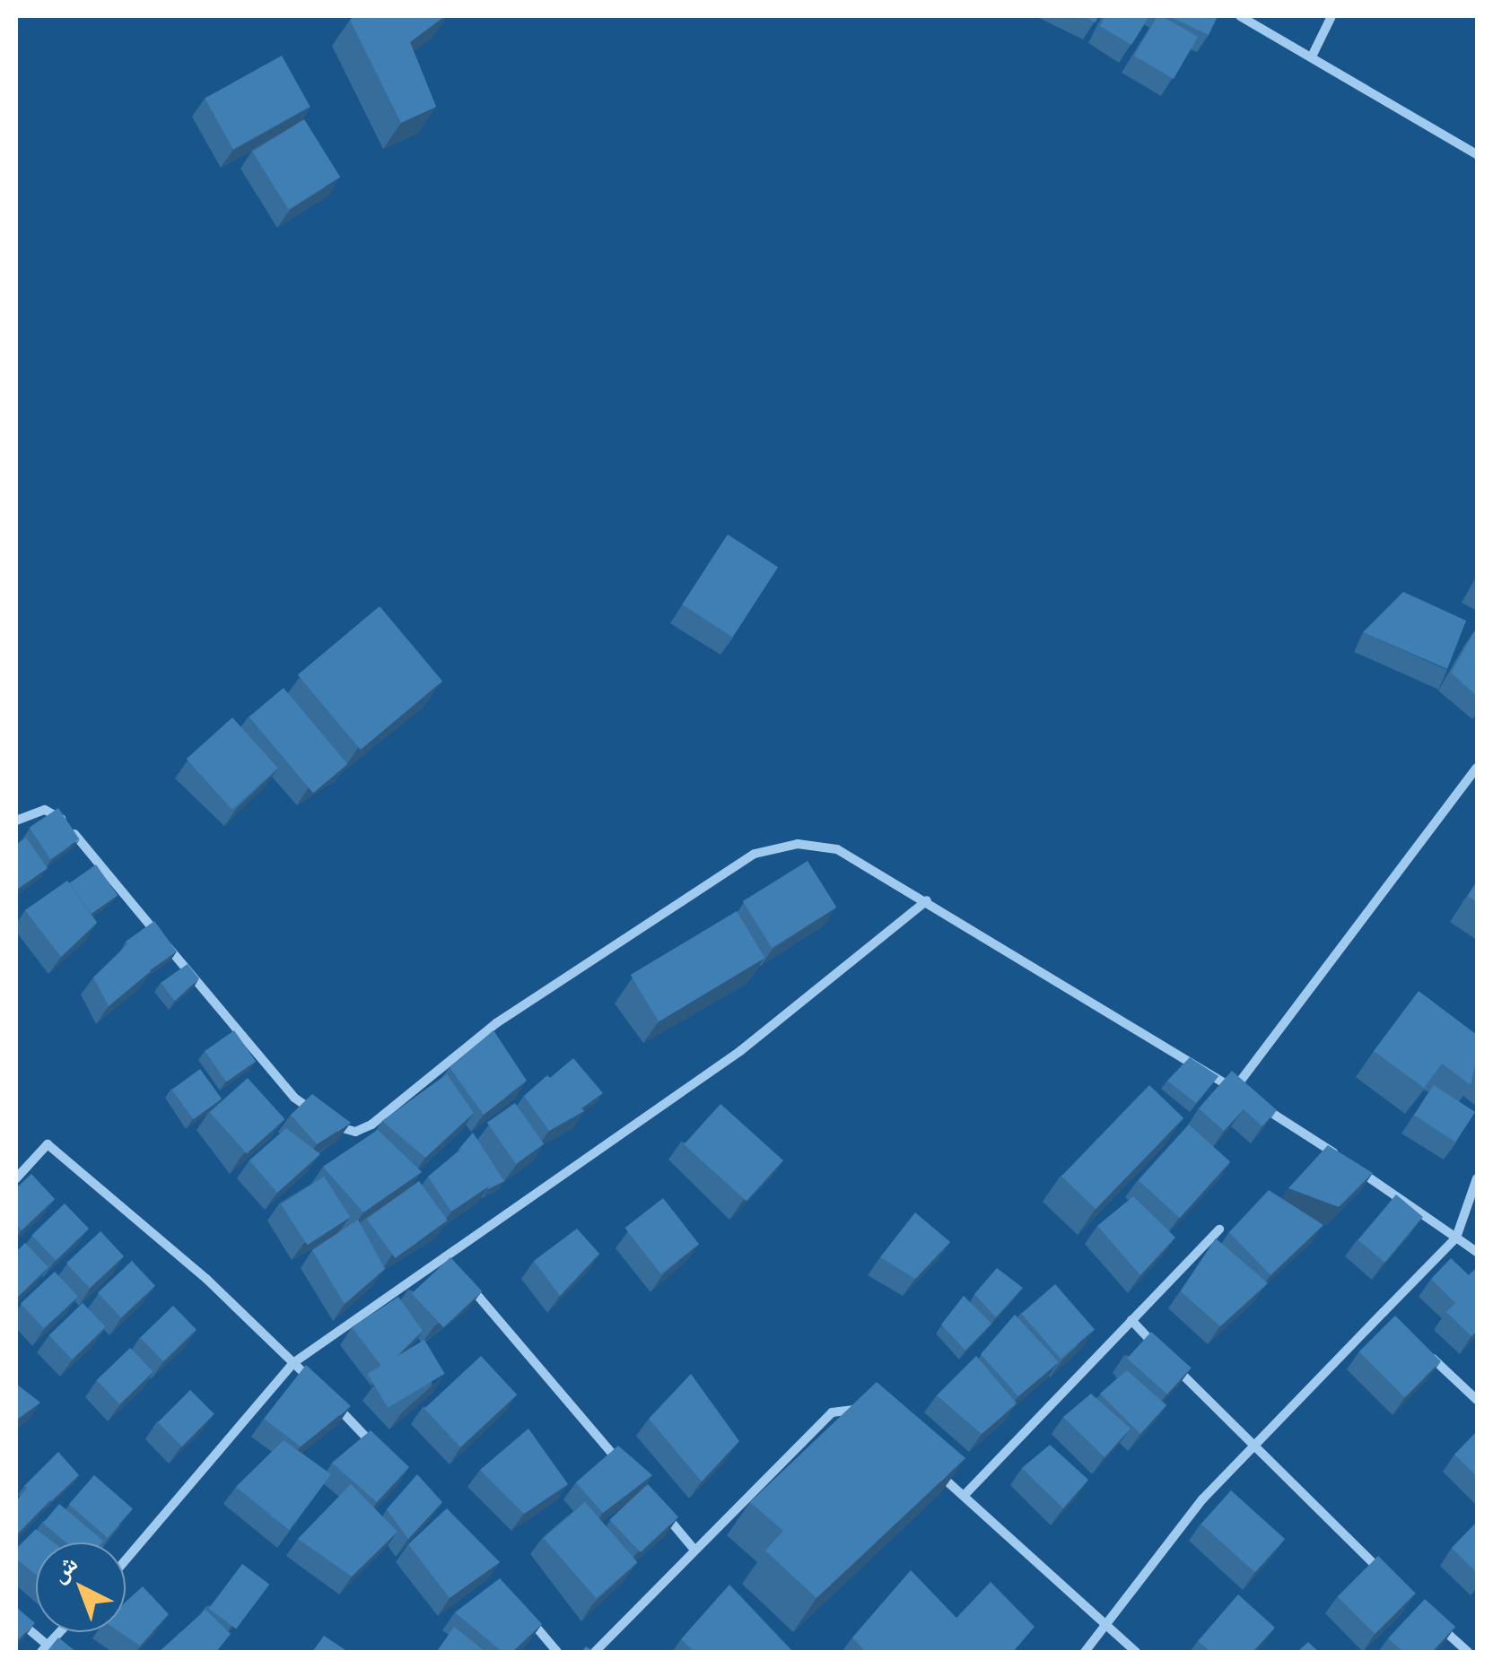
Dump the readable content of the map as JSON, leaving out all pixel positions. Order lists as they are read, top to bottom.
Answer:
{
  "north": "top left"
}
